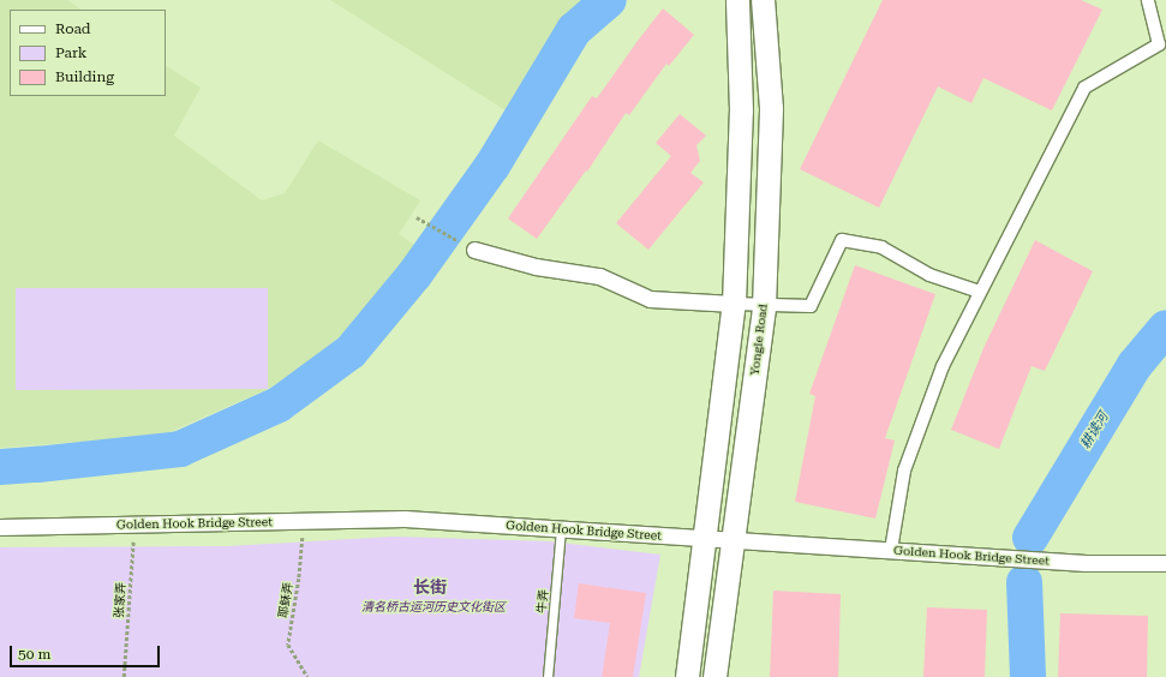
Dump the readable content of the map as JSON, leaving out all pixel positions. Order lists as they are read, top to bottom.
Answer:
{
  "streets": {
    "main road": ["Yongle Road"],
    "street": ["Golden Hook Bridge Street"],
    "lane": ["牛弄"],
    "path": ["张家弄", "耶稣弄"]
  },
  "crossings": [
    ["Yongle Road", "Golden Hook Bridge Street"],
    ["Golden Hook Bridge Street", "张家弄"],
    ["Golden Hook Bridge Street", "耶稣弄"],
    ["Golden Hook Bridge Street", "牛弄"]
  ],
  "districts": ["长街"],
  "water": ["耕读河"],
  "parks": ["清名桥古运河历史文化街区"],
  "legend": ["Road", "Park", "Building"],
  "scale_bar": "50 m"
}
